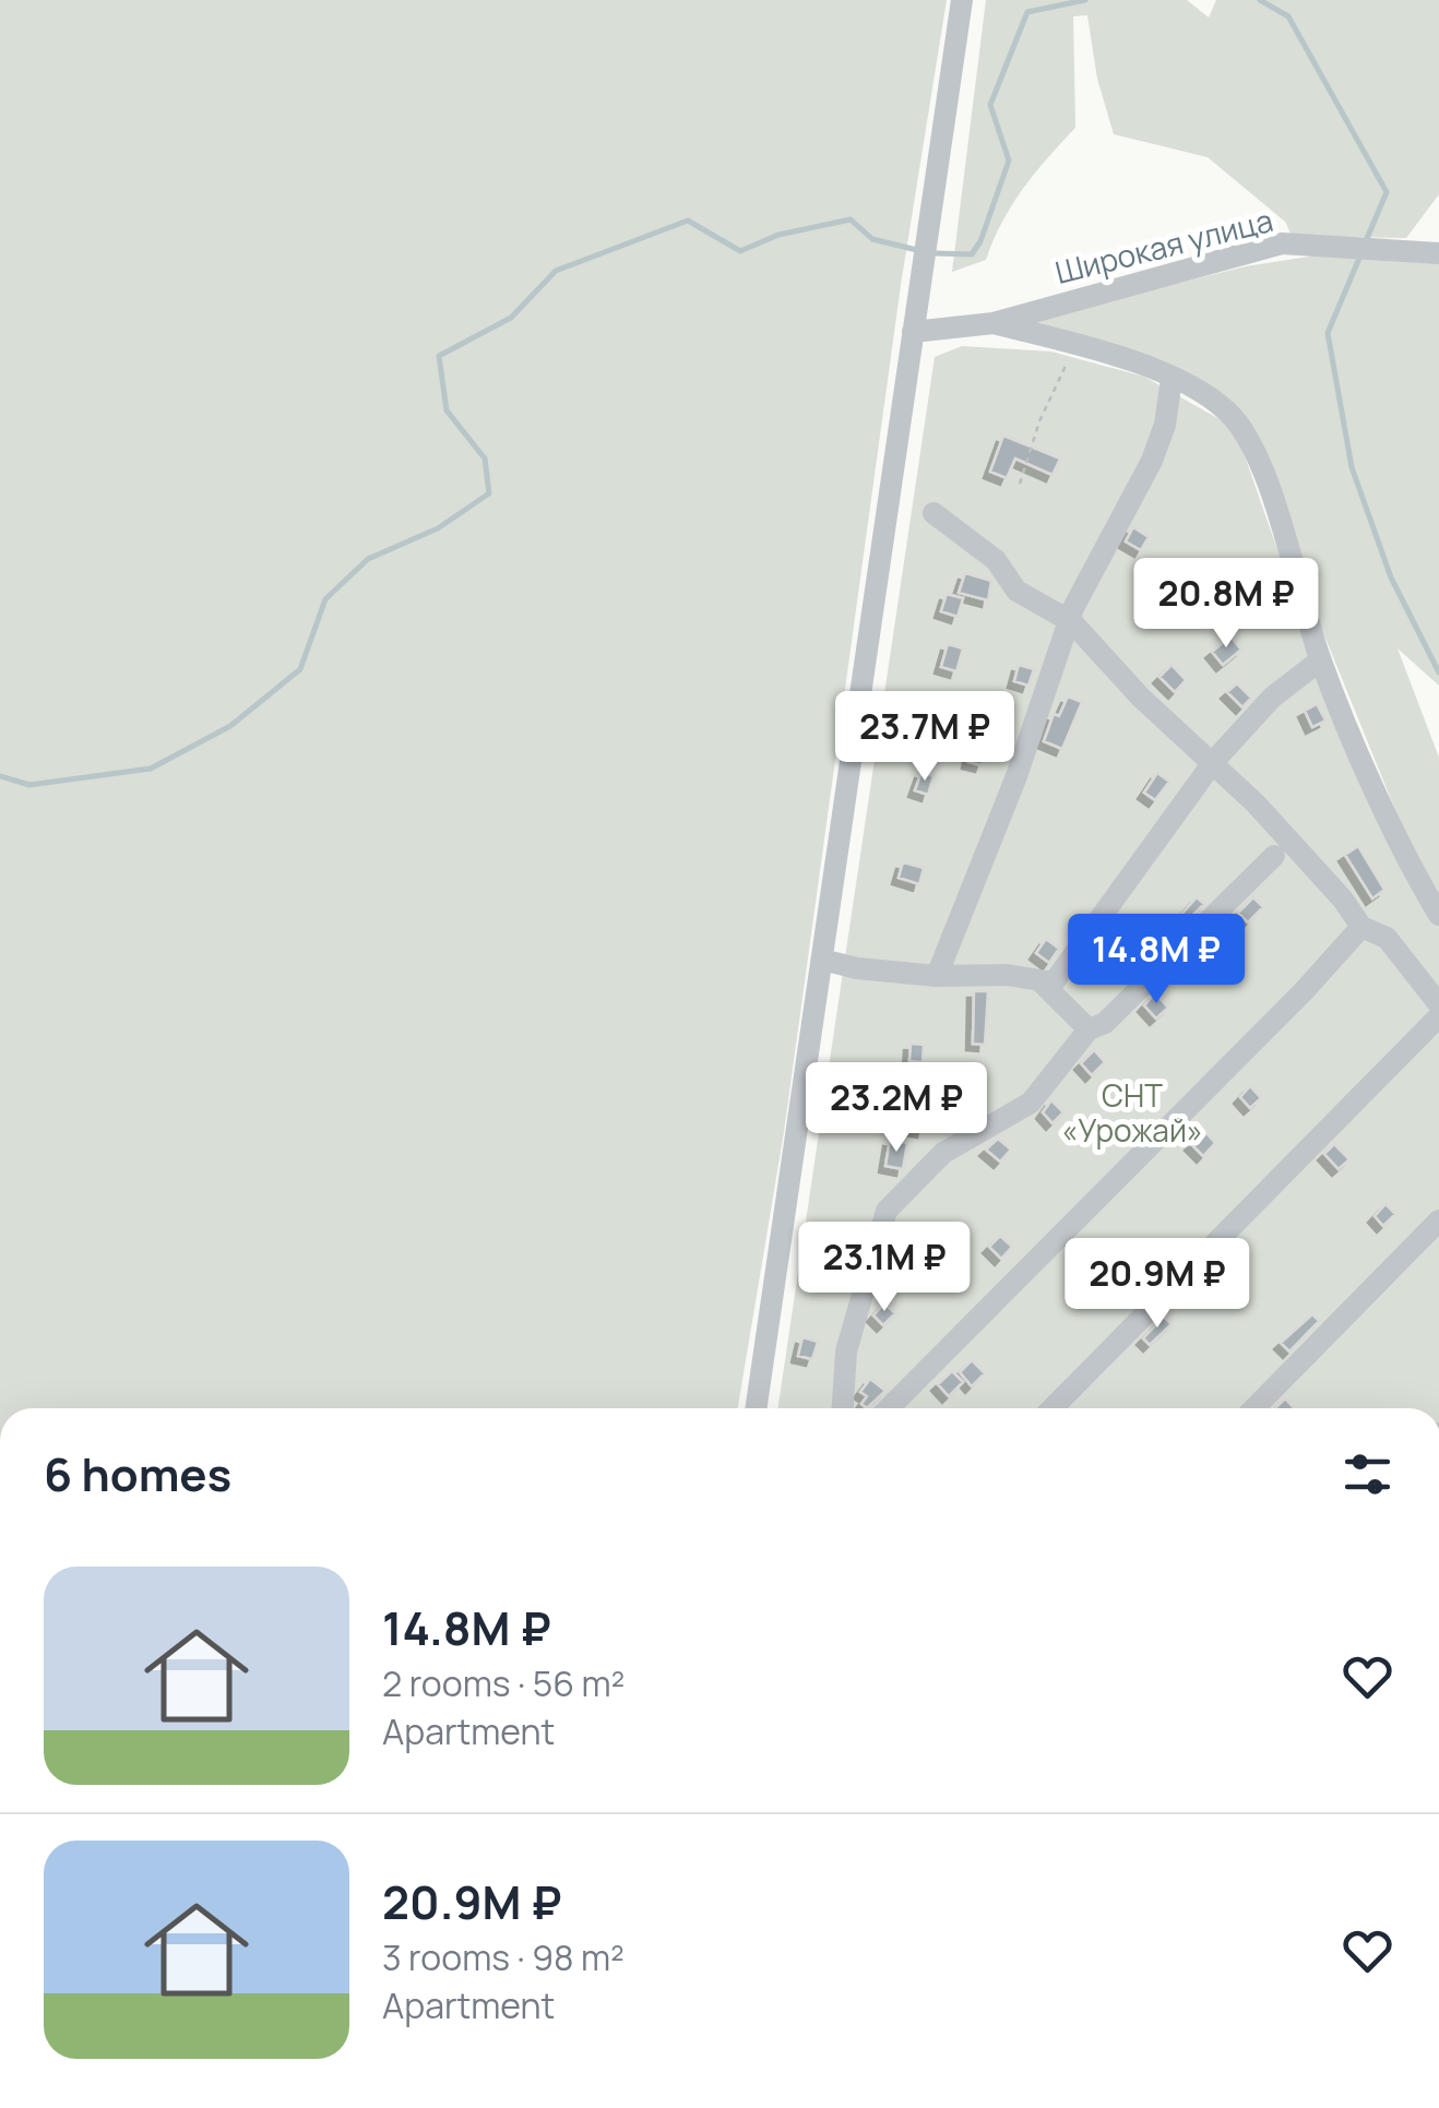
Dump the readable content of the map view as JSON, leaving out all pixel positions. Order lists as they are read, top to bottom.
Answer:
{
  "streets": {
    "street": ["Широкая улица"]
  },
  "parks": ["СНТ «Урожай»"],
  "page": {
    "price": [
      "20.8M ₽",
      "23.7M ₽",
      "14.8M ₽",
      "23.2M ₽",
      "23.1M ₽",
      "20.9M ₽"
    ],
    "heading": "6 homes",
    "list": [
      {
        "name": "14.8M ₽",
        "note": "2 rooms · 56 m² · Apartment"
      },
      {
        "name": "20.9M ₽",
        "note": "3 rooms · 98 m² · Apartment"
      }
    ]
  }
}
